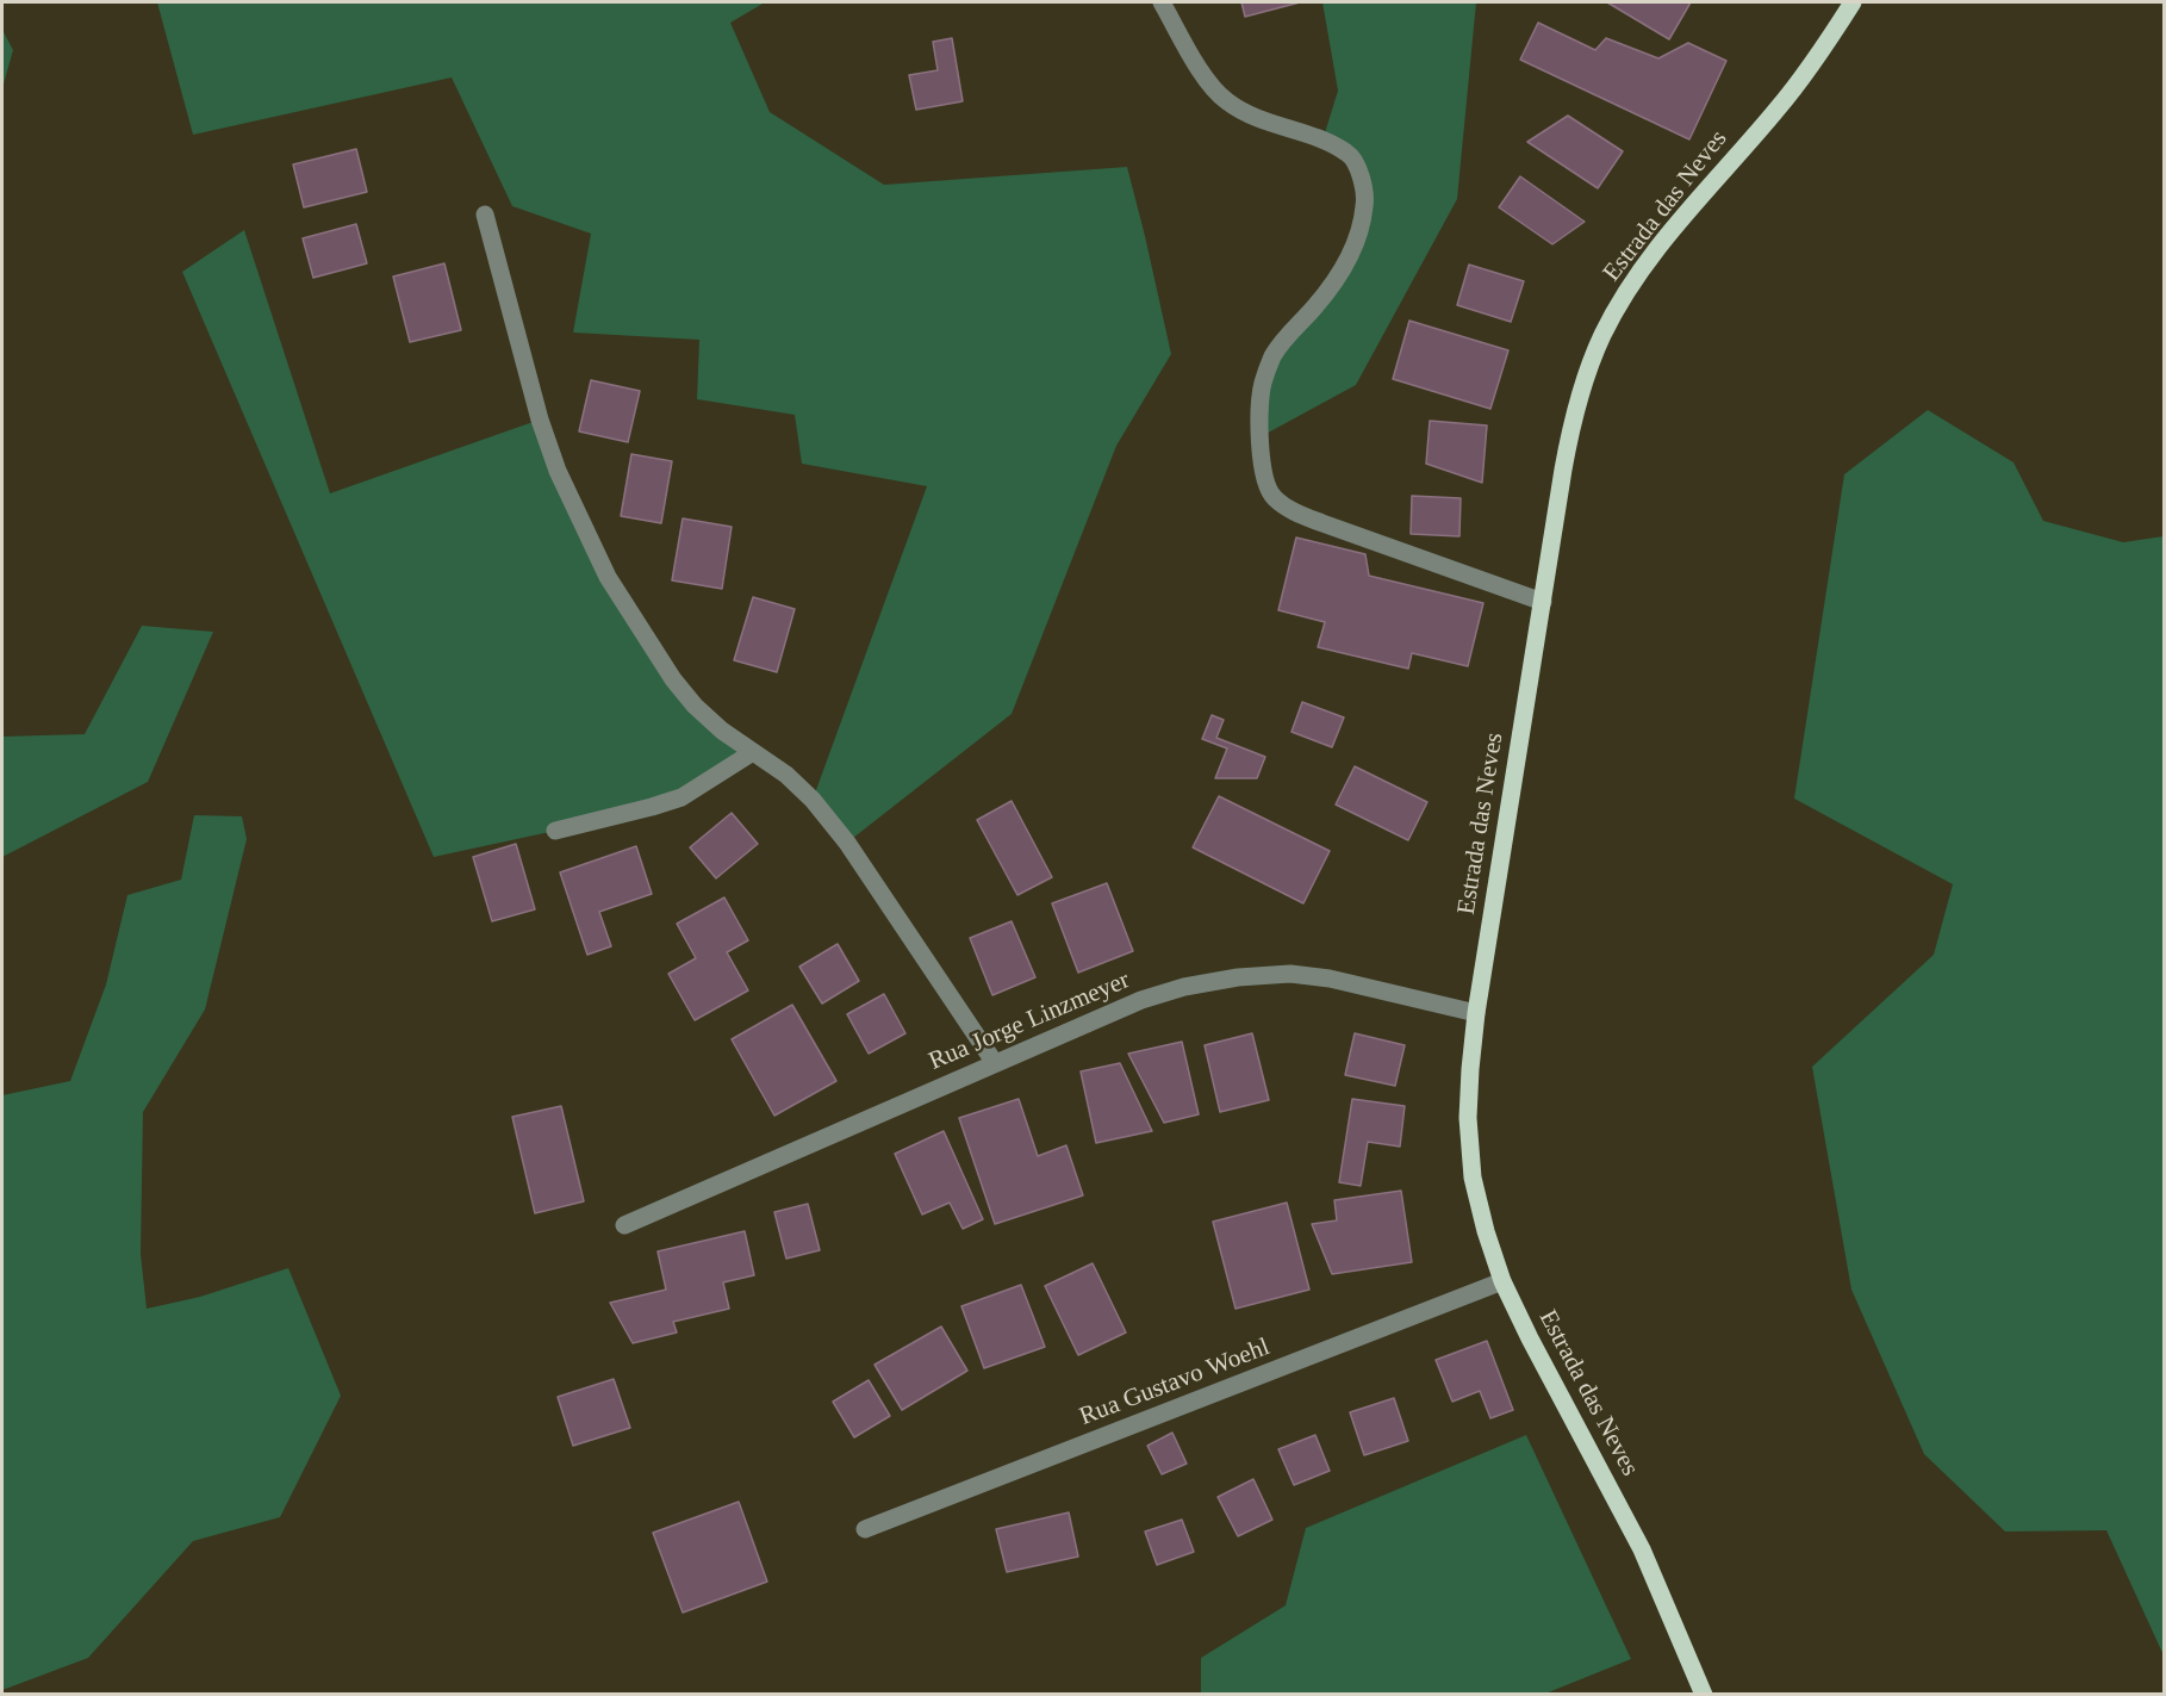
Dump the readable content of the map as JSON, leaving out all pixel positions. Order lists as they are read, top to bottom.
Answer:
{
  "streets": {
    "main road": ["Estrada das Neves"],
    "street": ["Rua Jorge Linzmeyer", "Rua Gustavo Woehl"]
  },
  "crossings": [
    ["Estrada das Neves", "Rua Jorge Linzmeyer"],
    ["Estrada das Neves", "Rua Gustavo Woehl"]
  ]
}
